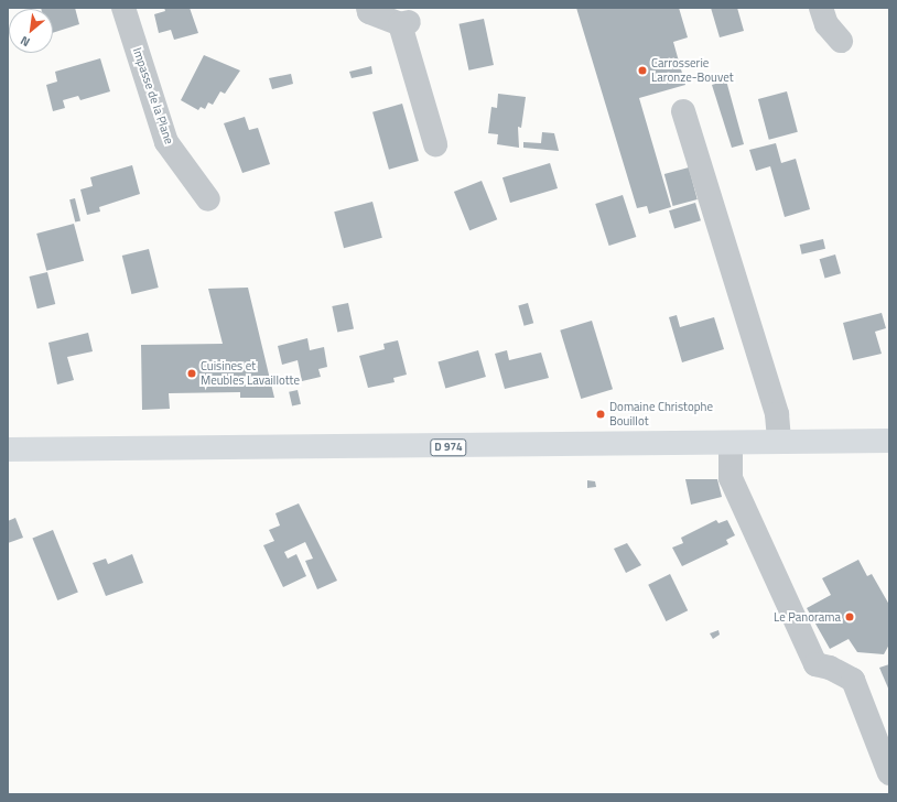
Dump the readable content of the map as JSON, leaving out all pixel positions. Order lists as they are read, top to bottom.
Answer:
{
  "streets": {
    "main road": ["D 974"],
    "street": ["Impasse de la Plane"]
  },
  "places": [
    "Carrosserie Laronze-Bouvet",
    "Cuisines et Meubles Lavaillotte",
    "Domaine Christophe Bouillot",
    "Le Panorama"
  ],
  "north": "bottom left"
}
